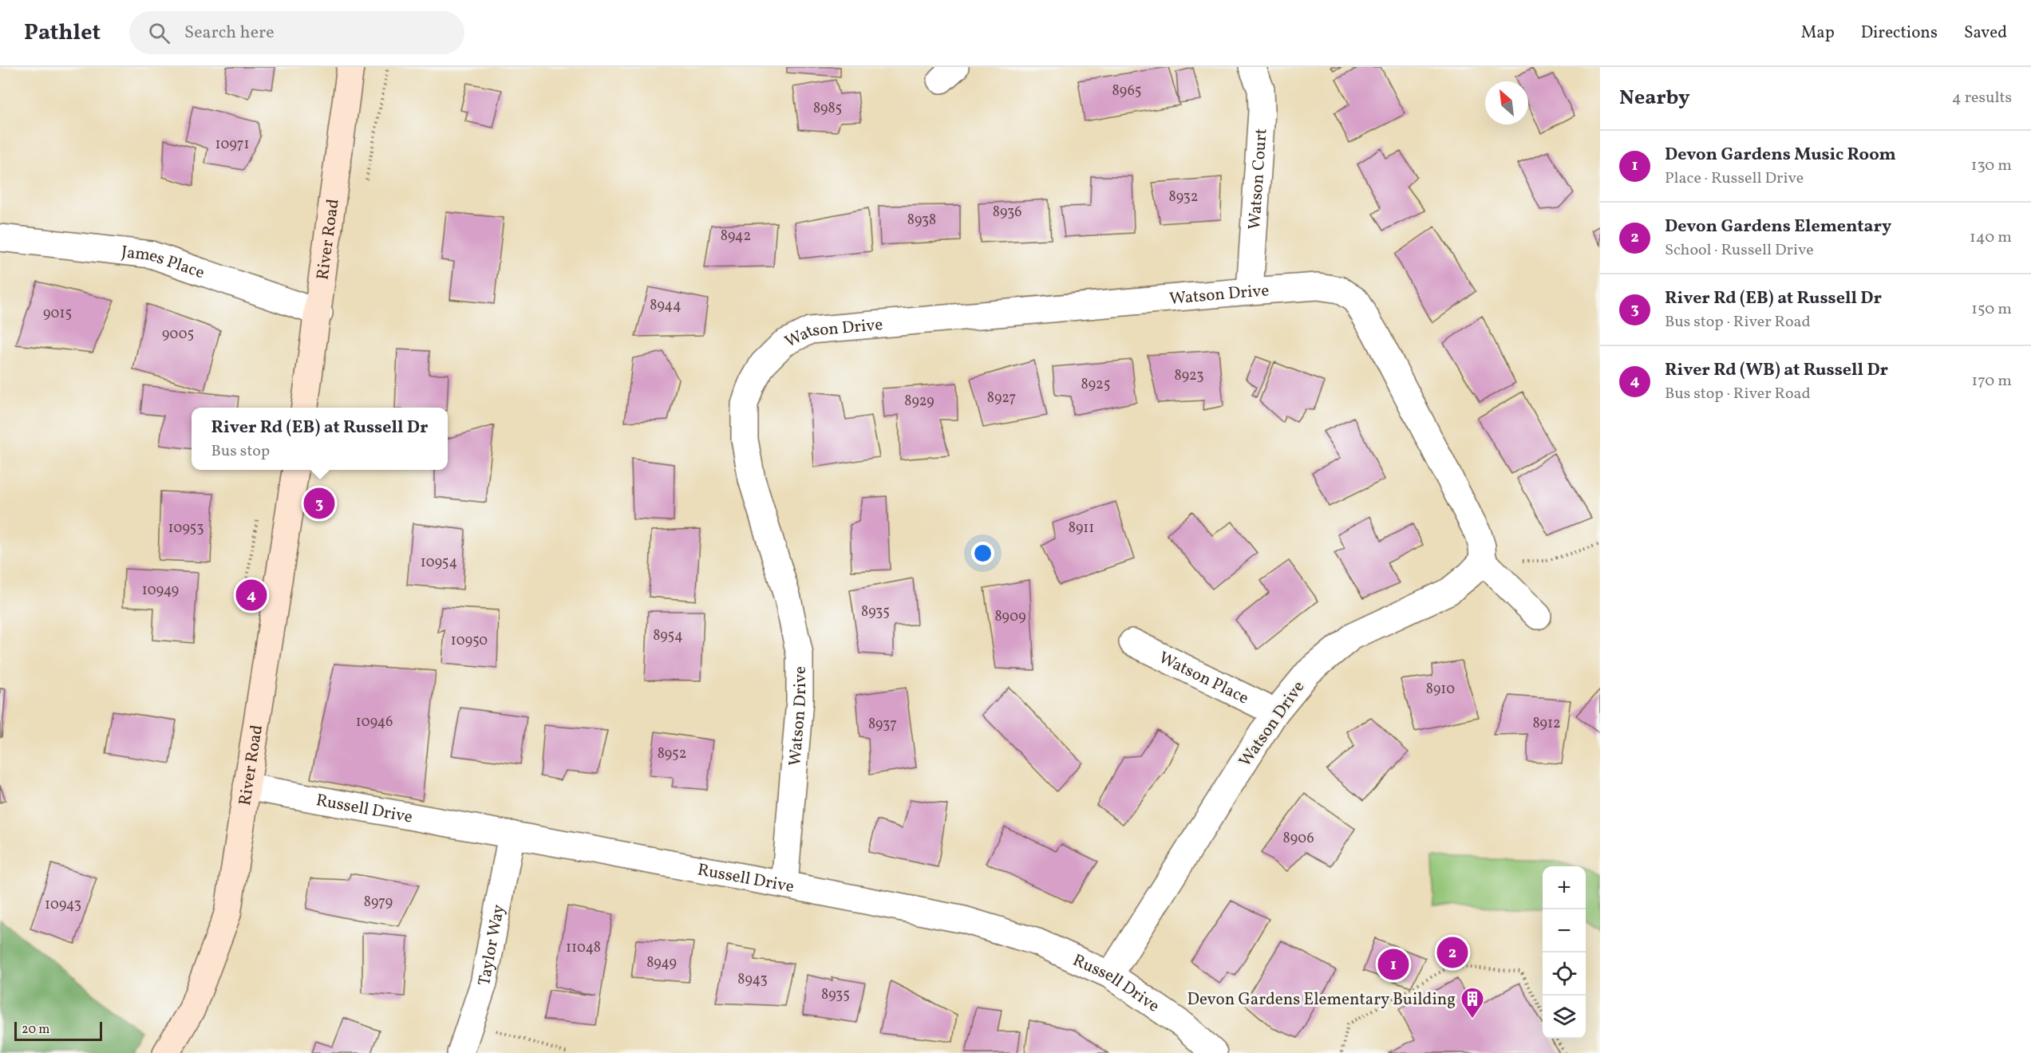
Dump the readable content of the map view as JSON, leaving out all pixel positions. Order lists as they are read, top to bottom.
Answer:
{
  "streets": {
    "street": [
      "Watson Court",
      "River Road",
      "James Place",
      "Watson Drive",
      "Watson Place",
      "Russell Drive",
      "Taylor Way"
    ]
  },
  "crossings": [
    ["Watson Court", "Watson Drive"],
    ["River Road", "James Place"],
    ["River Road", "Russell Drive"],
    ["Watson Drive", "Watson Place"],
    ["Watson Drive", "Russell Drive"],
    ["Russell Drive", "Taylor Way"]
  ],
  "places": {
    "building": ["Devon Gardens Elementary Building"]
  },
  "house_numbers": [
    "8965",
    "8985",
    "10971",
    "8932",
    "8936",
    "8938",
    "8942",
    "8944",
    "9015",
    "9005",
    "8923",
    "8925",
    "8927",
    "8929",
    "10953",
    "8911",
    "10954",
    "10949",
    "8935",
    "8909",
    "8954",
    "10950",
    "8910",
    "10946",
    "8912",
    "8937",
    "8952",
    "8906",
    "8979",
    "10943",
    "11048",
    "8949",
    "8943",
    "8935"
  ],
  "scale_bar": "20 m",
  "north": "top left",
  "page": {
    "header": "Pathlet",
    "search": "Search here",
    "nav": ["Map", "Directions", "Saved"],
    "heading": ["Nearby", "4 results"],
    "list": [
      {
        "mark": "1",
        "name": "Devon Gardens Music Room",
        "note": "Place · Russell Drive",
        "value": "130 m"
      },
      {
        "mark": "2",
        "name": "Devon Gardens Elementary",
        "note": "School · Russell Drive",
        "value": "140 m"
      },
      {
        "mark": "3",
        "name": "River Rd (EB) at Russell Dr",
        "note": "Bus stop · River Road",
        "value": "150 m"
      },
      {
        "mark": "4",
        "name": "River Rd (WB) at Russell Dr",
        "note": "Bus stop · River Road",
        "value": "170 m"
      }
    ],
    "popup": ["River Rd (EB) at Russell Dr", "Bus stop"],
    "pins": [
      "3",
      "4",
      "2",
      "1"
    ],
    "map_buttons": ["+", "−"],
    "scale": "20 m"
  }
}
